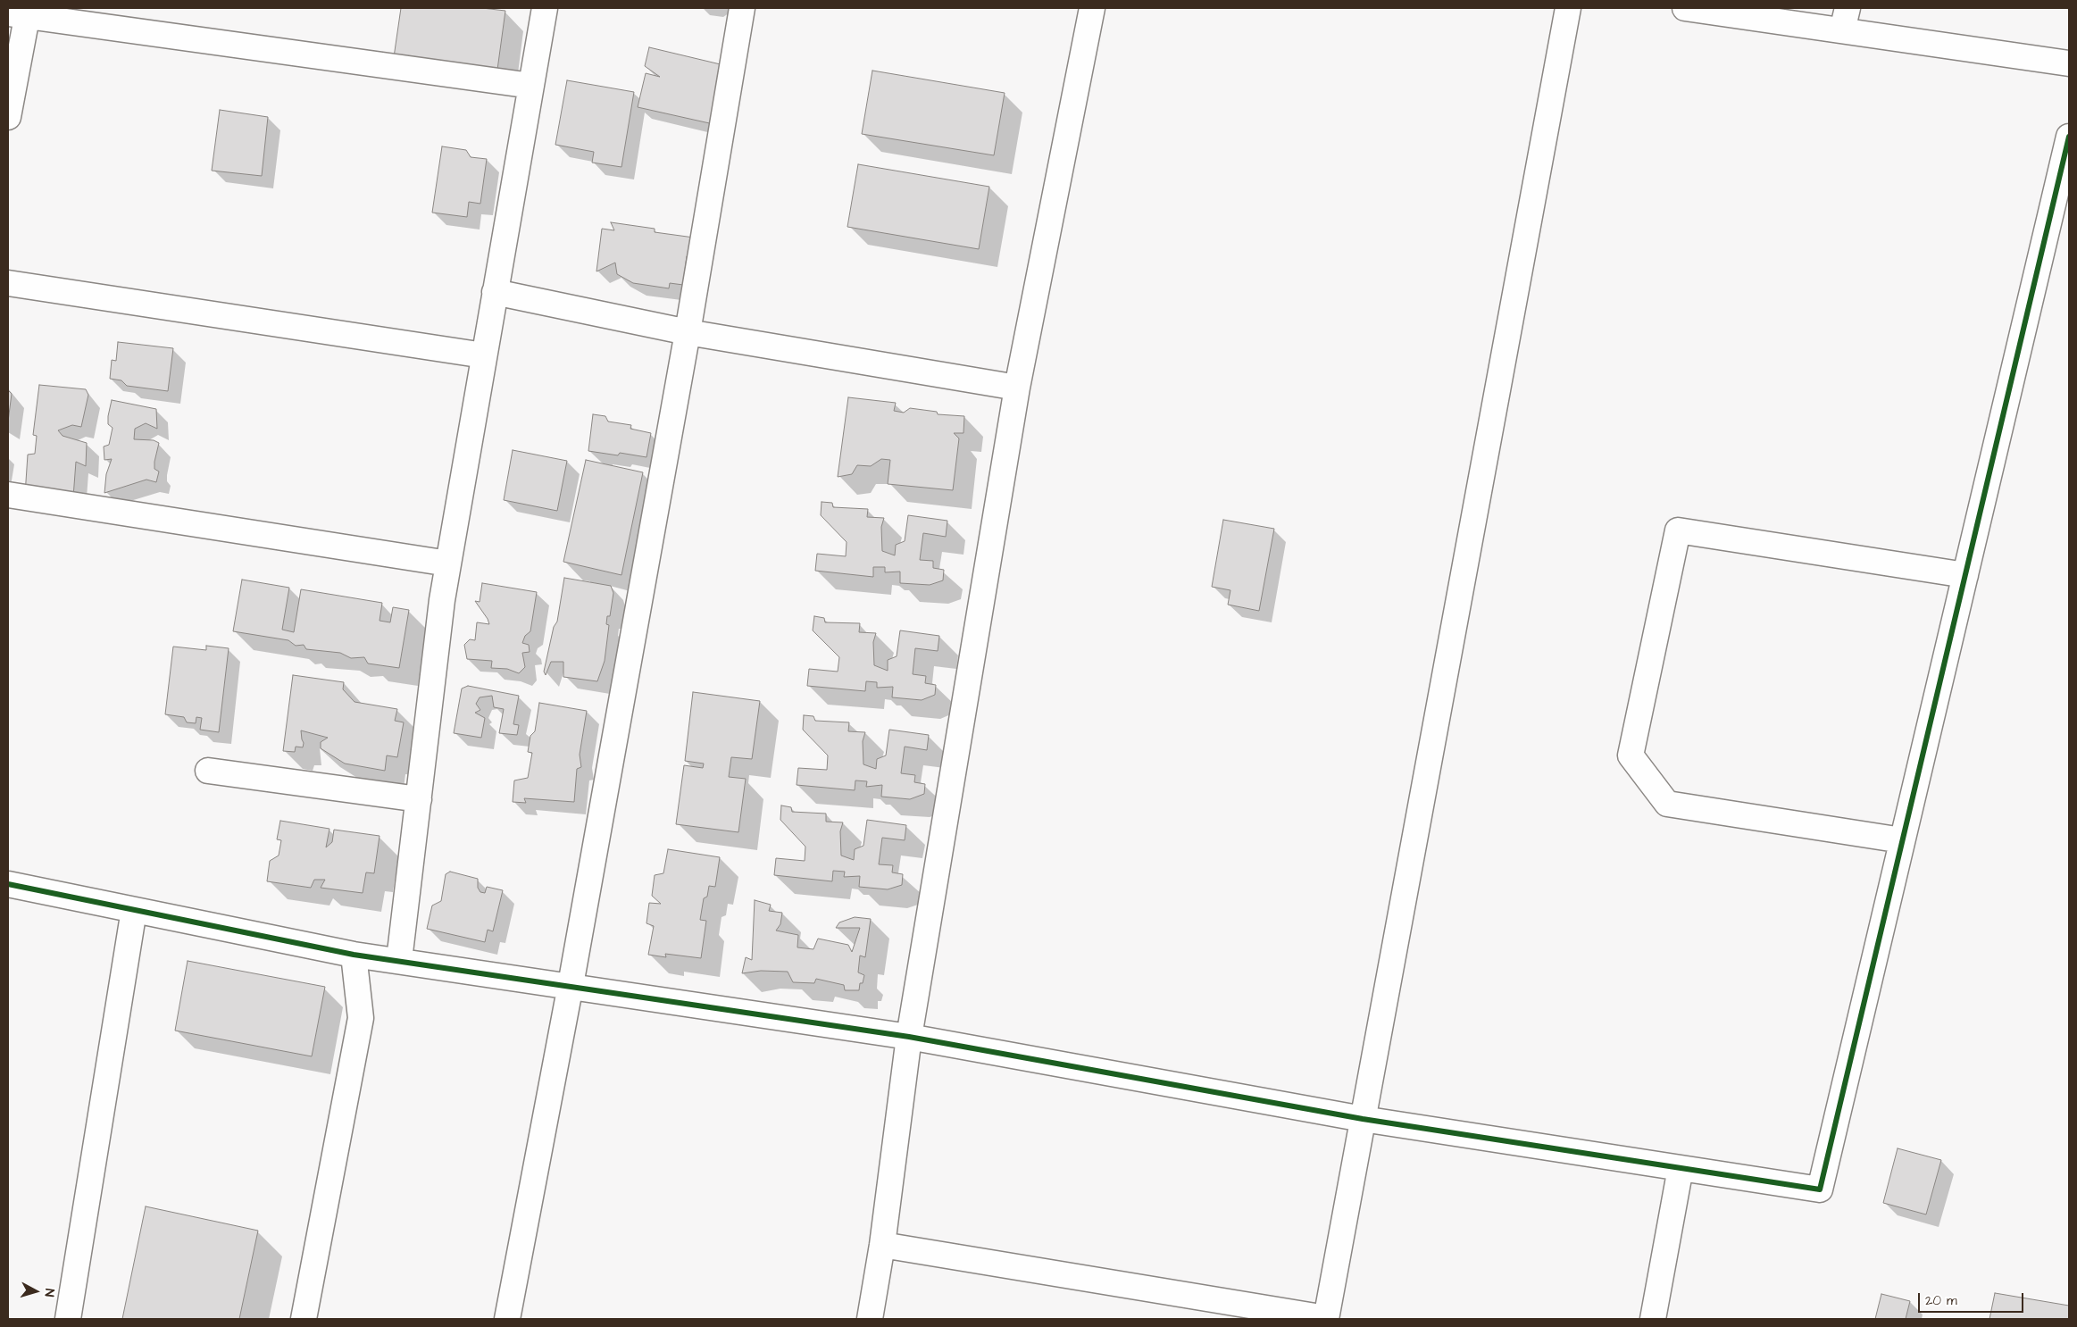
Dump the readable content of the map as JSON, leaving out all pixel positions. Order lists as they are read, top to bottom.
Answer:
{
  "scale_bar": "20 m",
  "north": "right"
}
